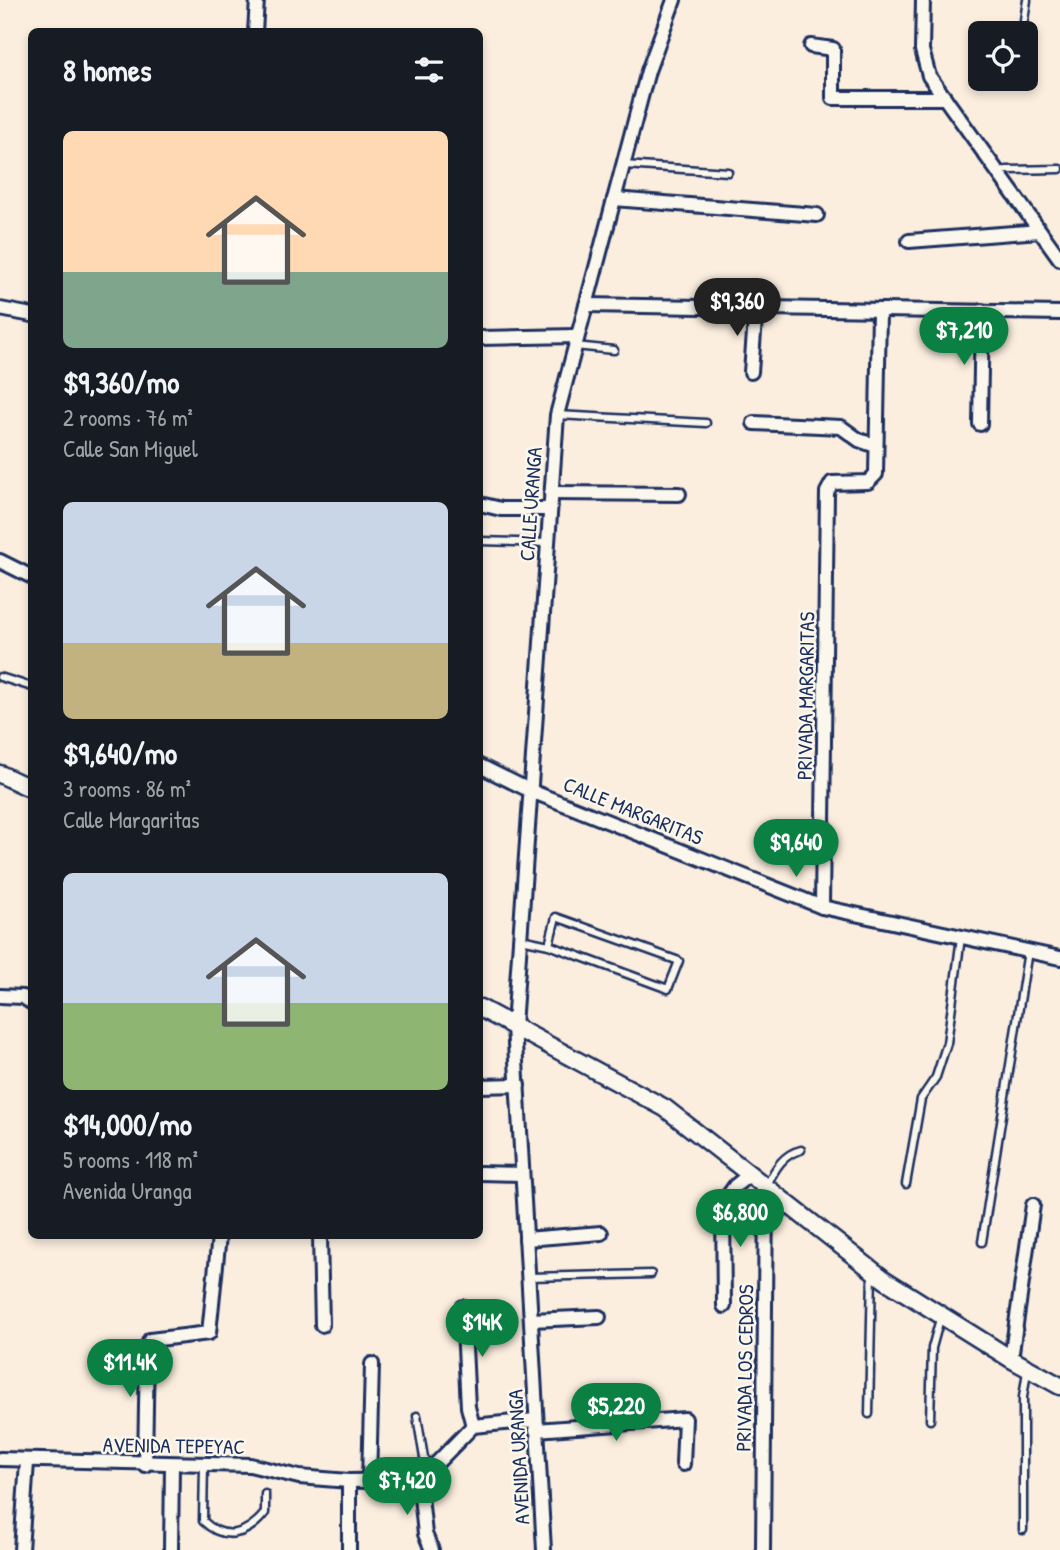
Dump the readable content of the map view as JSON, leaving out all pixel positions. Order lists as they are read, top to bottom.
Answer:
{
  "streets": {
    "street": [
      "CALLE URANGA",
      "PRIVADA MARGARITAS",
      "CALLE MARGARITAS",
      "PRIVADA LOS CEDROS",
      "AVENIDA TEPEYAC",
      "AVENIDA URANGA"
    ]
  },
  "crossings": [
    ["CALLE URANGA", "CALLE MARGARITAS"],
    ["CALLE URANGA", "AVENIDA URANGA"],
    ["PRIVADA MARGARITAS", "CALLE MARGARITAS"]
  ],
  "page": {
    "heading": "8 homes",
    "list": [
      {
        "name": "$9,360/mo",
        "note": "2 rooms · 76 m² · Calle San Miguel"
      },
      {
        "name": "$9,640/mo",
        "note": "3 rooms · 86 m² · Calle Margaritas"
      },
      {
        "name": "$14,000/mo",
        "note": "5 rooms · 118 m² · Avenida Uranga"
      }
    ],
    "price": [
      "$9,360",
      "$7,210",
      "$9,640",
      "$6,800",
      "$14K",
      "$11.4K",
      "$5,220",
      "$7,420"
    ]
  }
}
